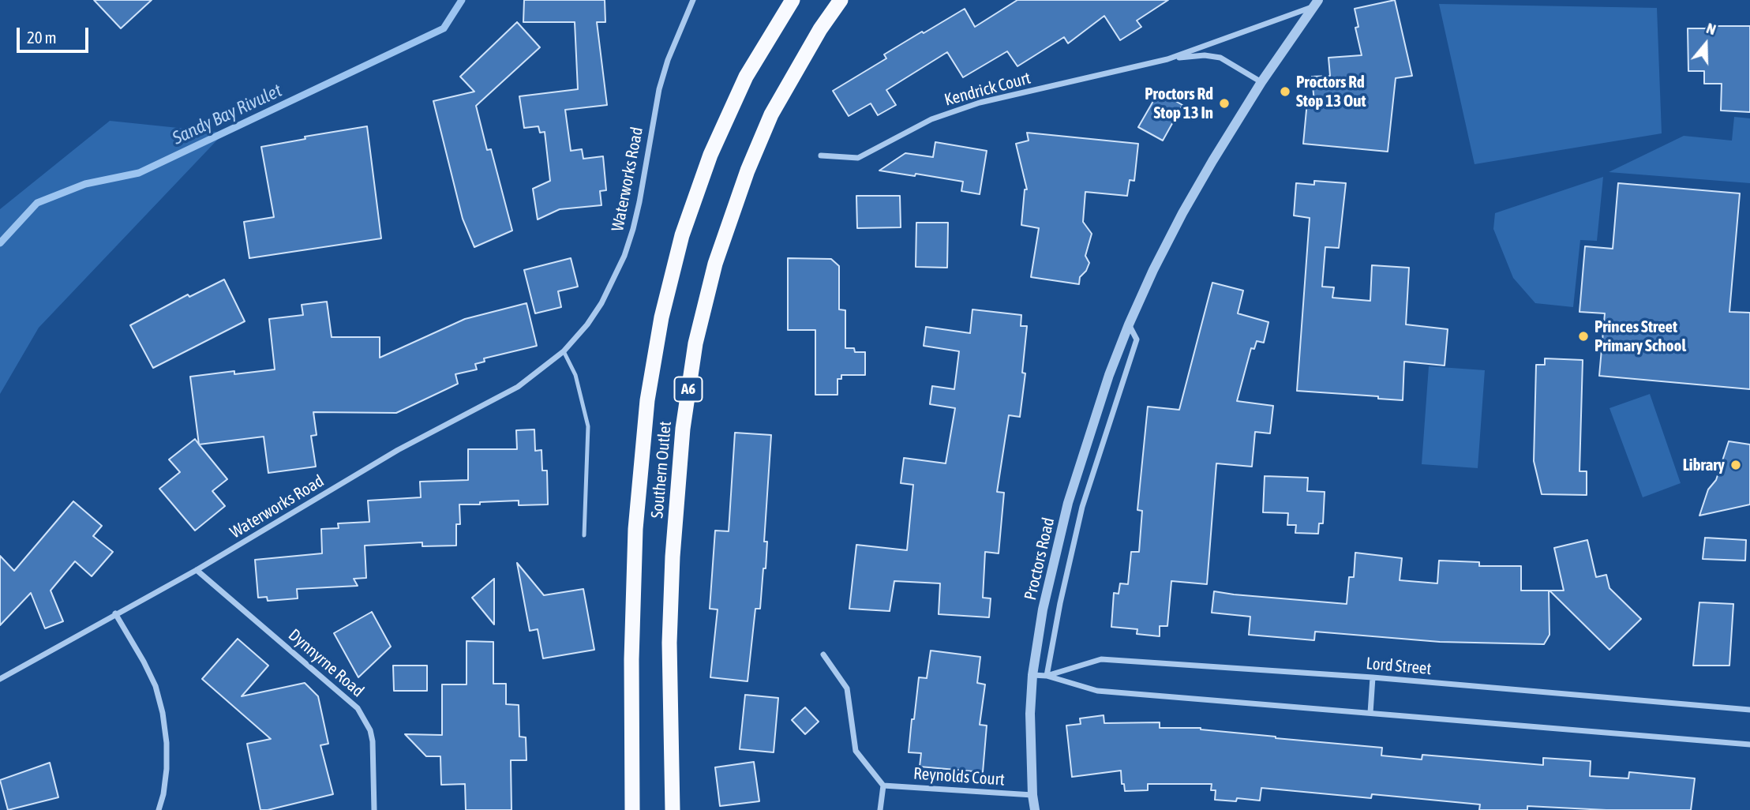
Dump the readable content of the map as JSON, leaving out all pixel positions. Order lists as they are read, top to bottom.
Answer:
{
  "streets": {
    "highway": ["A6", "Southern Outlet"],
    "street": [
      "Kendrick Court",
      "Waterworks Road",
      "Proctors Road",
      "Dynnyrne Road",
      "Lord Street",
      "Reynolds Court"
    ]
  },
  "crossings": [
    ["Kendrick Court", "Proctors Road"],
    ["Waterworks Road", "Dynnyrne Road"],
    ["Proctors Road", "Lord Street"],
    ["Proctors Road", "Reynolds Court"]
  ],
  "water": ["Sandy Bay Rivulet"],
  "places": [
    "Proctors Rd Stop 13 Out",
    "Proctors Rd Stop 13 In",
    "Princes Street Primary School",
    "Library"
  ],
  "scale_bar": "20 m",
  "north": "top"
}
